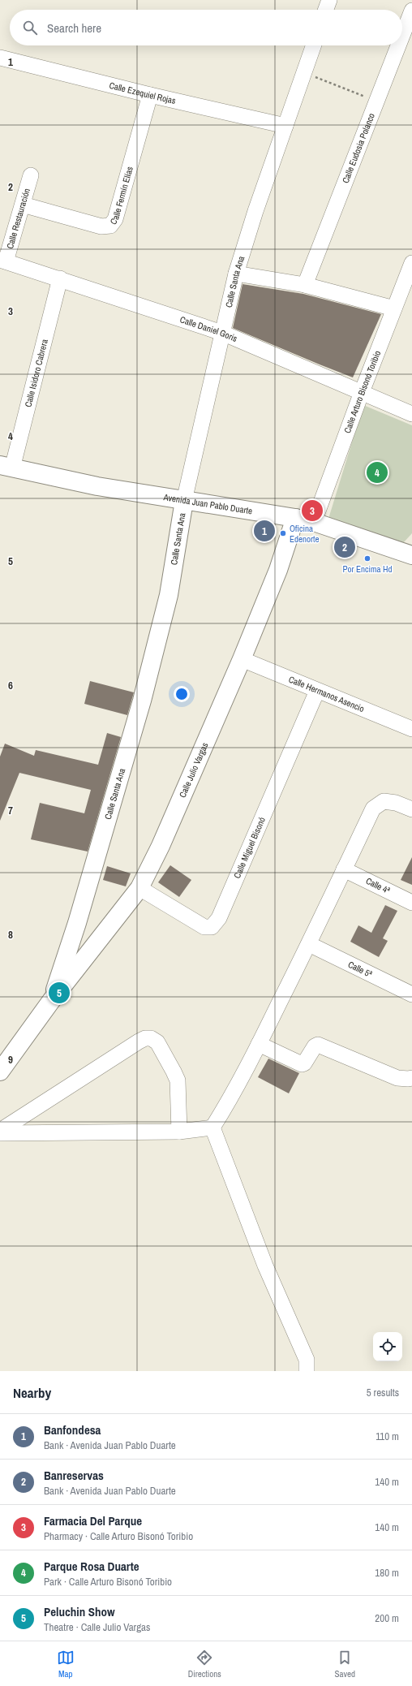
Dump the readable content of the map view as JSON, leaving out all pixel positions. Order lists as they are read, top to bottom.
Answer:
{
  "streets": {
    "main road": ["Calle Santa Ana", "Avenida Juan Pablo Duarte", "Calle Julio Vargas"],
    "street": [
      "Calle Ezequiel Rojas",
      "Calle Eudosia Polanco",
      "Calle Fermín Elías",
      "Calle Restauración",
      "Calle Daniel Goris",
      "Calle Isidoro Cabrera",
      "Calle Arturo Bisonó Toribio",
      "Calle Hermanos Asencio",
      "Calle Miguel Bisonó",
      "Calle 4ª",
      "Calle 5ª"
    ]
  },
  "crossings": [
    ["Calle Ezequiel Rojas", "Calle Fermín Elías"],
    ["Calle Ezequiel Rojas", "Calle Santa Ana"],
    ["Calle Fermín Elías", "Calle Restauración"],
    ["Calle Restauración", "Calle Daniel Goris"],
    ["Calle Santa Ana", "Calle Daniel Goris"],
    ["Calle Santa Ana", "Avenida Juan Pablo Duarte"],
    ["Calle Santa Ana", "Calle Julio Vargas"],
    ["Calle Daniel Goris", "Calle Isidoro Cabrera"],
    ["Calle Daniel Goris", "Calle Arturo Bisonó Toribio"],
    ["Calle Isidoro Cabrera", "Avenida Juan Pablo Duarte"],
    ["Calle Arturo Bisonó Toribio", "Avenida Juan Pablo Duarte"],
    ["Avenida Juan Pablo Duarte", "Calle Julio Vargas"],
    ["Calle Hermanos Asencio", "Calle Julio Vargas"],
    ["Calle Hermanos Asencio", "Calle Miguel Bisonó"],
    ["Calle Julio Vargas", "Calle Miguel Bisonó"]
  ],
  "places": ["Oficina Edenorte", "Por Encima Hd"],
  "page": {
    "search": "Search here",
    "pins": [
      "4",
      "3",
      "1",
      "2",
      "5"
    ],
    "heading": ["Nearby", "5 results"],
    "list": [
      {
        "mark": "1",
        "name": "Banfondesa",
        "note": "Bank · Avenida Juan Pablo Duarte",
        "value": "110 m"
      },
      {
        "mark": "2",
        "name": "Banreservas",
        "note": "Bank · Avenida Juan Pablo Duarte",
        "value": "140 m"
      },
      {
        "mark": "3",
        "name": "Farmacia Del Parque",
        "note": "Pharmacy · Calle Arturo Bisonó Toribio",
        "value": "140 m"
      },
      {
        "mark": "4",
        "name": "Parque Rosa Duarte",
        "note": "Park · Calle Arturo Bisonó Toribio",
        "value": "180 m"
      },
      {
        "mark": "5",
        "name": "Peluchin Show",
        "note": "Theatre · Calle Julio Vargas",
        "value": "200 m"
      }
    ],
    "nav": ["Map", "Directions", "Saved"]
  },
  "grid": {
    "rows": [
      "1",
      "2",
      "3",
      "4",
      "5",
      "6",
      "7",
      "8",
      "9"
    ]
  }
}
